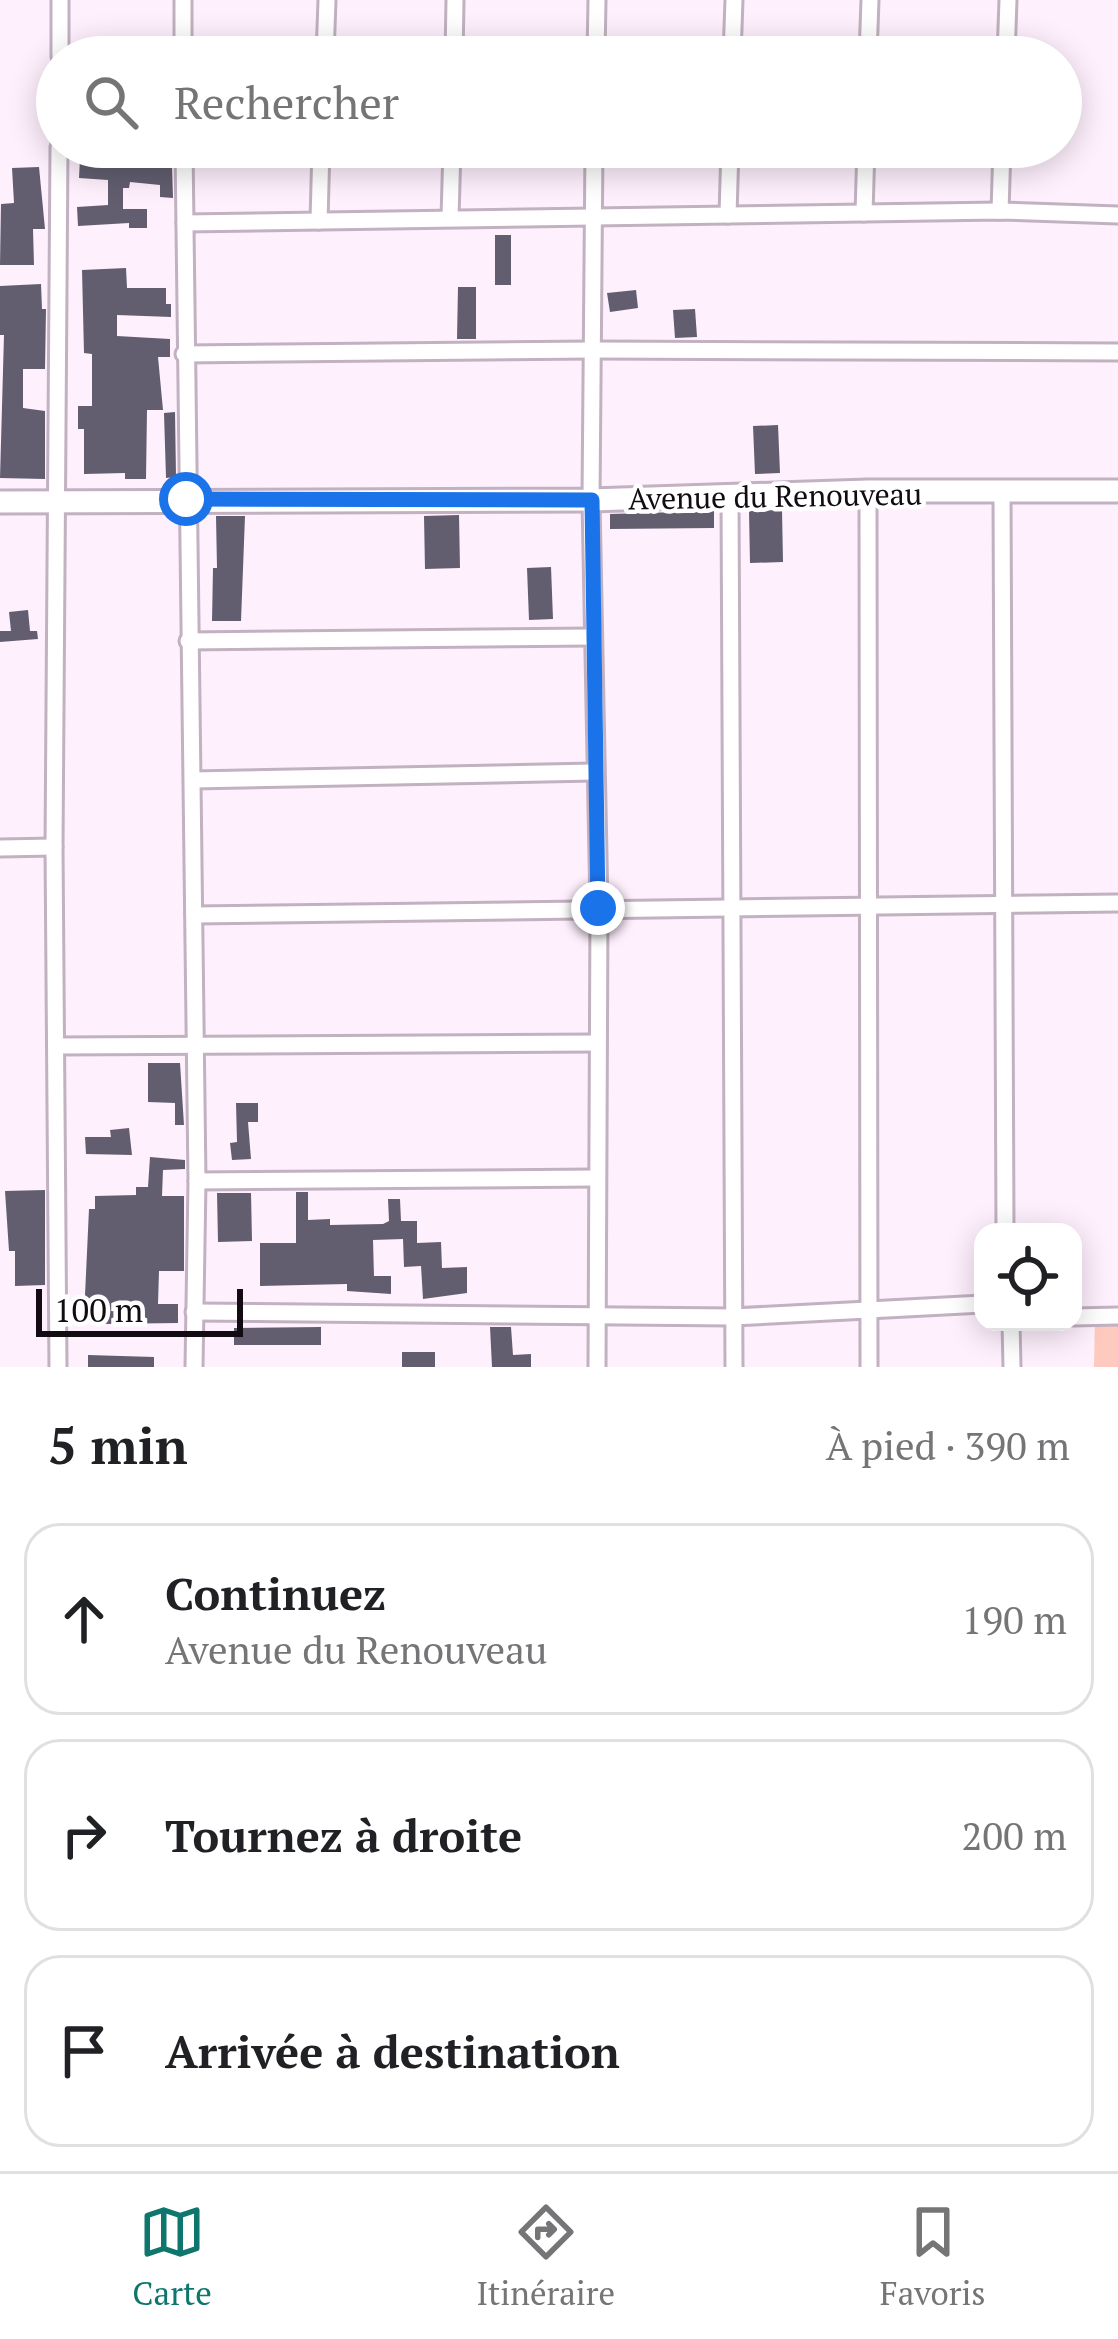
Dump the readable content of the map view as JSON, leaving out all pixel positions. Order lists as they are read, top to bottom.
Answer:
{
  "streets": {
    "main road": ["Avenue du Renouveau"]
  },
  "scale_bar": "100 m",
  "page": {
    "search": "Rechercher",
    "scale": "100 m",
    "heading": ["5 min", "À pied · 390 m"],
    "list": [
      ["Continuez", "Avenue du Renouveau", "190 m"],
      ["Tournez à droite", "200 m"],
      "Arrivée à destination"
    ],
    "nav": ["Carte", "Itinéraire", "Favoris"]
  }
}
